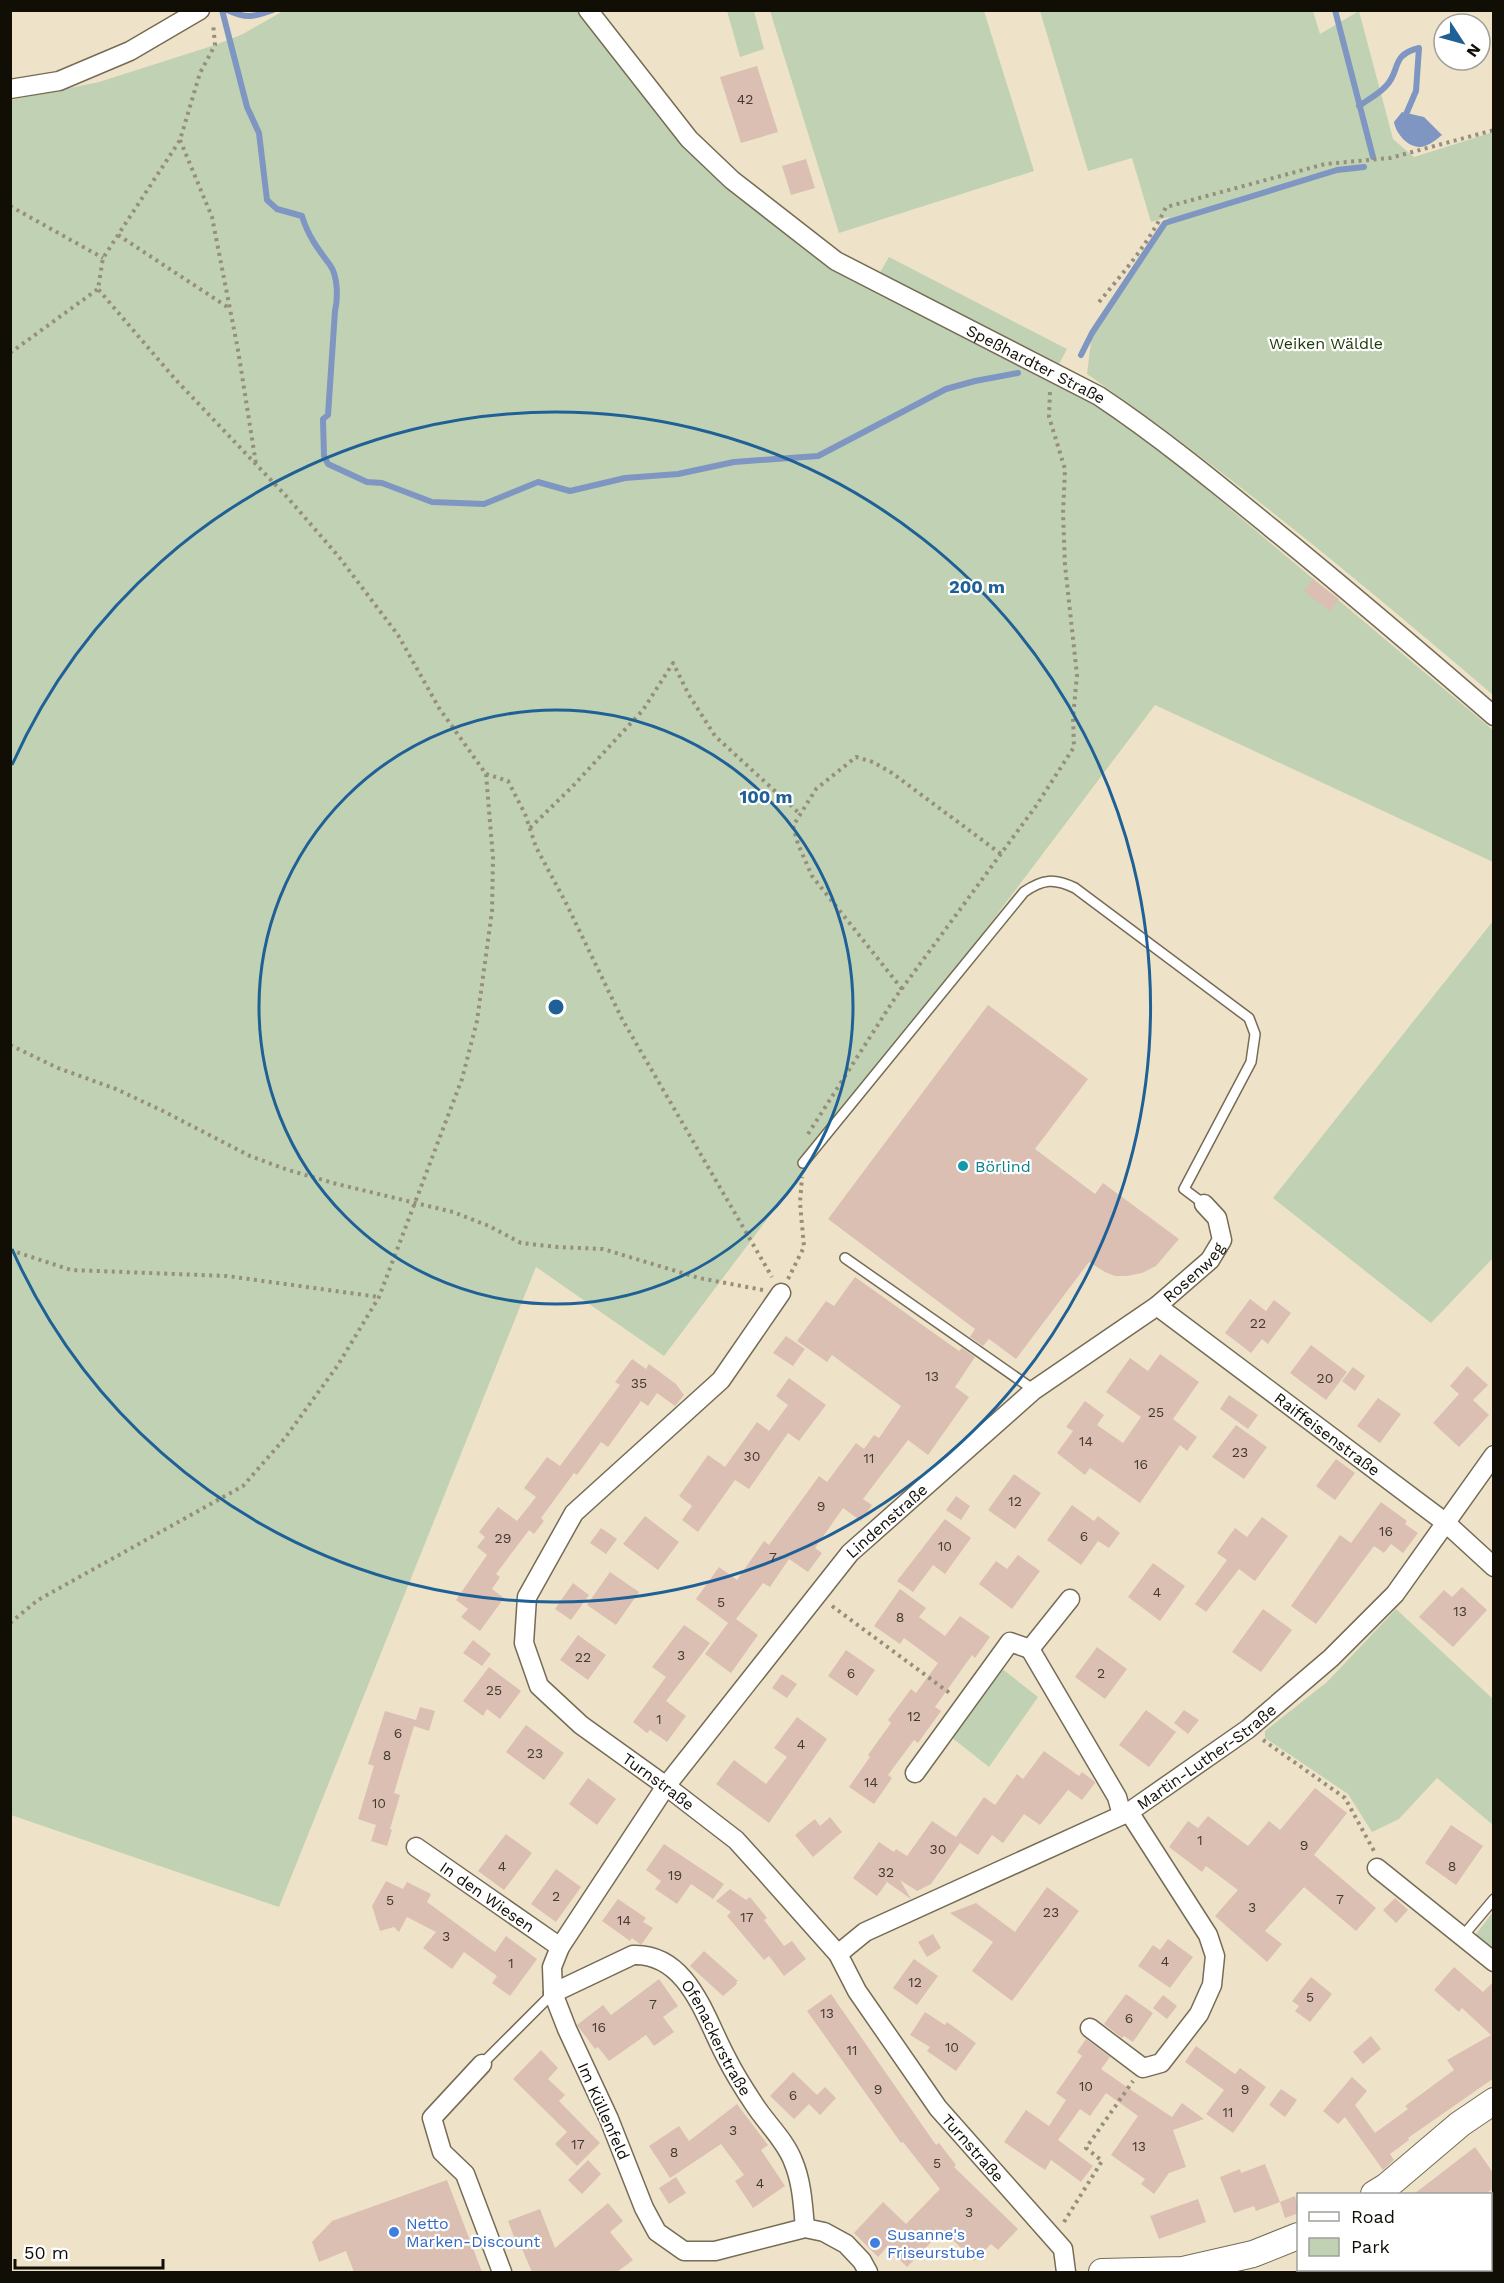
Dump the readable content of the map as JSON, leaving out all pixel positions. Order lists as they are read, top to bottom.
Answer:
{
  "streets": {
    "street": [
      "Speßhardter Straße",
      "Rosenweg",
      "Raiffeisenstraße",
      "Lindenstraße",
      "Martin-Luther-Straße",
      "Turnstraße",
      "In den Wiesen",
      "Ofenackerstraße",
      "Im Küllenfeld"
    ]
  },
  "crossings": [
    ["Rosenweg", "Raiffeisenstraße"],
    ["Rosenweg", "Lindenstraße"],
    ["Raiffeisenstraße", "Lindenstraße"],
    ["Raiffeisenstraße", "Martin-Luther-Straße"],
    ["Lindenstraße", "Turnstraße"],
    ["Lindenstraße", "Im Küllenfeld"],
    ["Martin-Luther-Straße", "Turnstraße"],
    ["Turnstraße", "Im Küllenfeld"],
    ["In den Wiesen", "Im Küllenfeld"],
    ["Ofenackerstraße", "Im Küllenfeld"]
  ],
  "parks": ["Weiken Wäldle"],
  "places": ["Börlind", "Netto Marken-Discount", "Susanne's Friseurstube"],
  "house_numbers": [
    "42",
    "22",
    "13",
    "20",
    "35",
    "25",
    "14",
    "23",
    "30",
    "11",
    "16",
    "12",
    "9",
    "16",
    "6",
    "29",
    "10",
    "7",
    "4",
    "5",
    "13",
    "8",
    "3",
    "22",
    "6",
    "2",
    "25",
    "12",
    "1",
    "6",
    "4",
    "23",
    "8",
    "14",
    "10",
    "1",
    "9",
    "30",
    "4",
    "8",
    "32",
    "19",
    "2",
    "7",
    "5",
    "3",
    "23",
    "17",
    "14",
    "3",
    "4",
    "1",
    "12",
    "5",
    "7",
    "13",
    "6",
    "16",
    "10",
    "11",
    "10",
    "9",
    "9",
    "6",
    "11",
    "3",
    "17",
    "13",
    "8",
    "5",
    "4",
    "3"
  ],
  "legend": ["Road", "Park"],
  "scale_bar": "50 m",
  "north": "bottom right",
  "rings": ["200 m", "100 m"]
}
